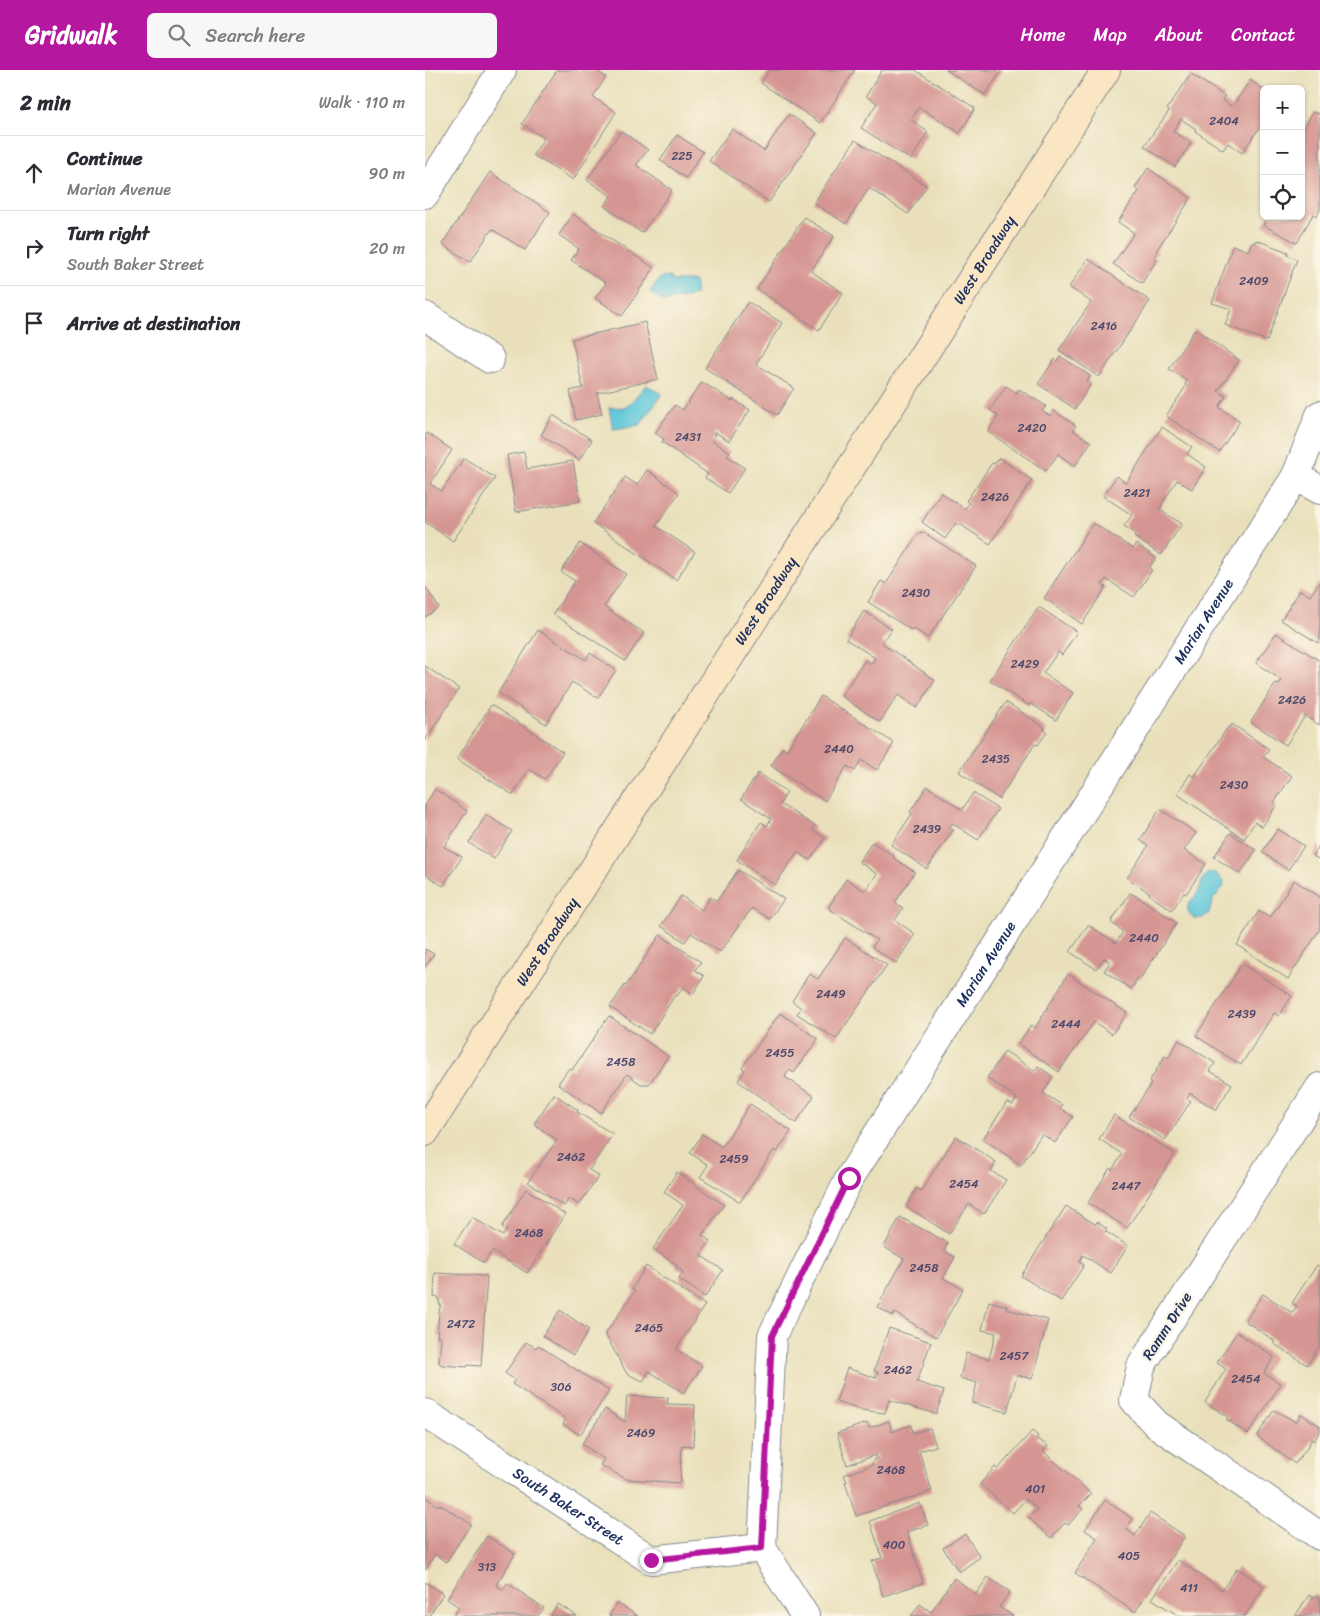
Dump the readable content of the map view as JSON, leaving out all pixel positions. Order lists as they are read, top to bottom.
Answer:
{
  "streets": {
    "main road": ["West Broadway"],
    "street": ["Marian Avenue", "Ramm Drive", "South Baker Street"]
  },
  "crossings": [
    ["Marian Avenue", "South Baker Street"]
  ],
  "house_numbers": [
    "2404",
    "225",
    "2409",
    "2416",
    "2420",
    "2431",
    "2421",
    "2426",
    "2430",
    "2429",
    "2426",
    "2440",
    "2435",
    "2430",
    "2439",
    "2440",
    "2449",
    "2439",
    "2444",
    "2455",
    "2458",
    "2462",
    "2459",
    "2454",
    "2447",
    "2468",
    "2458",
    "2472",
    "2465",
    "2457",
    "2462",
    "2454",
    "306",
    "2469",
    "2468",
    "401",
    "400",
    "405",
    "313",
    "411"
  ],
  "page": {
    "header": "Gridwalk",
    "search": "Search here",
    "nav": [
      "Home",
      "Map",
      "About",
      "Contact"
    ],
    "heading": ["2 min", "Walk · 110 m"],
    "map_buttons": ["+", "−"],
    "list": [
      ["Continue", "Marian Avenue", "90 m"],
      ["Turn right", "South Baker Street", "20 m"],
      "Arrive at destination"
    ]
  }
}
